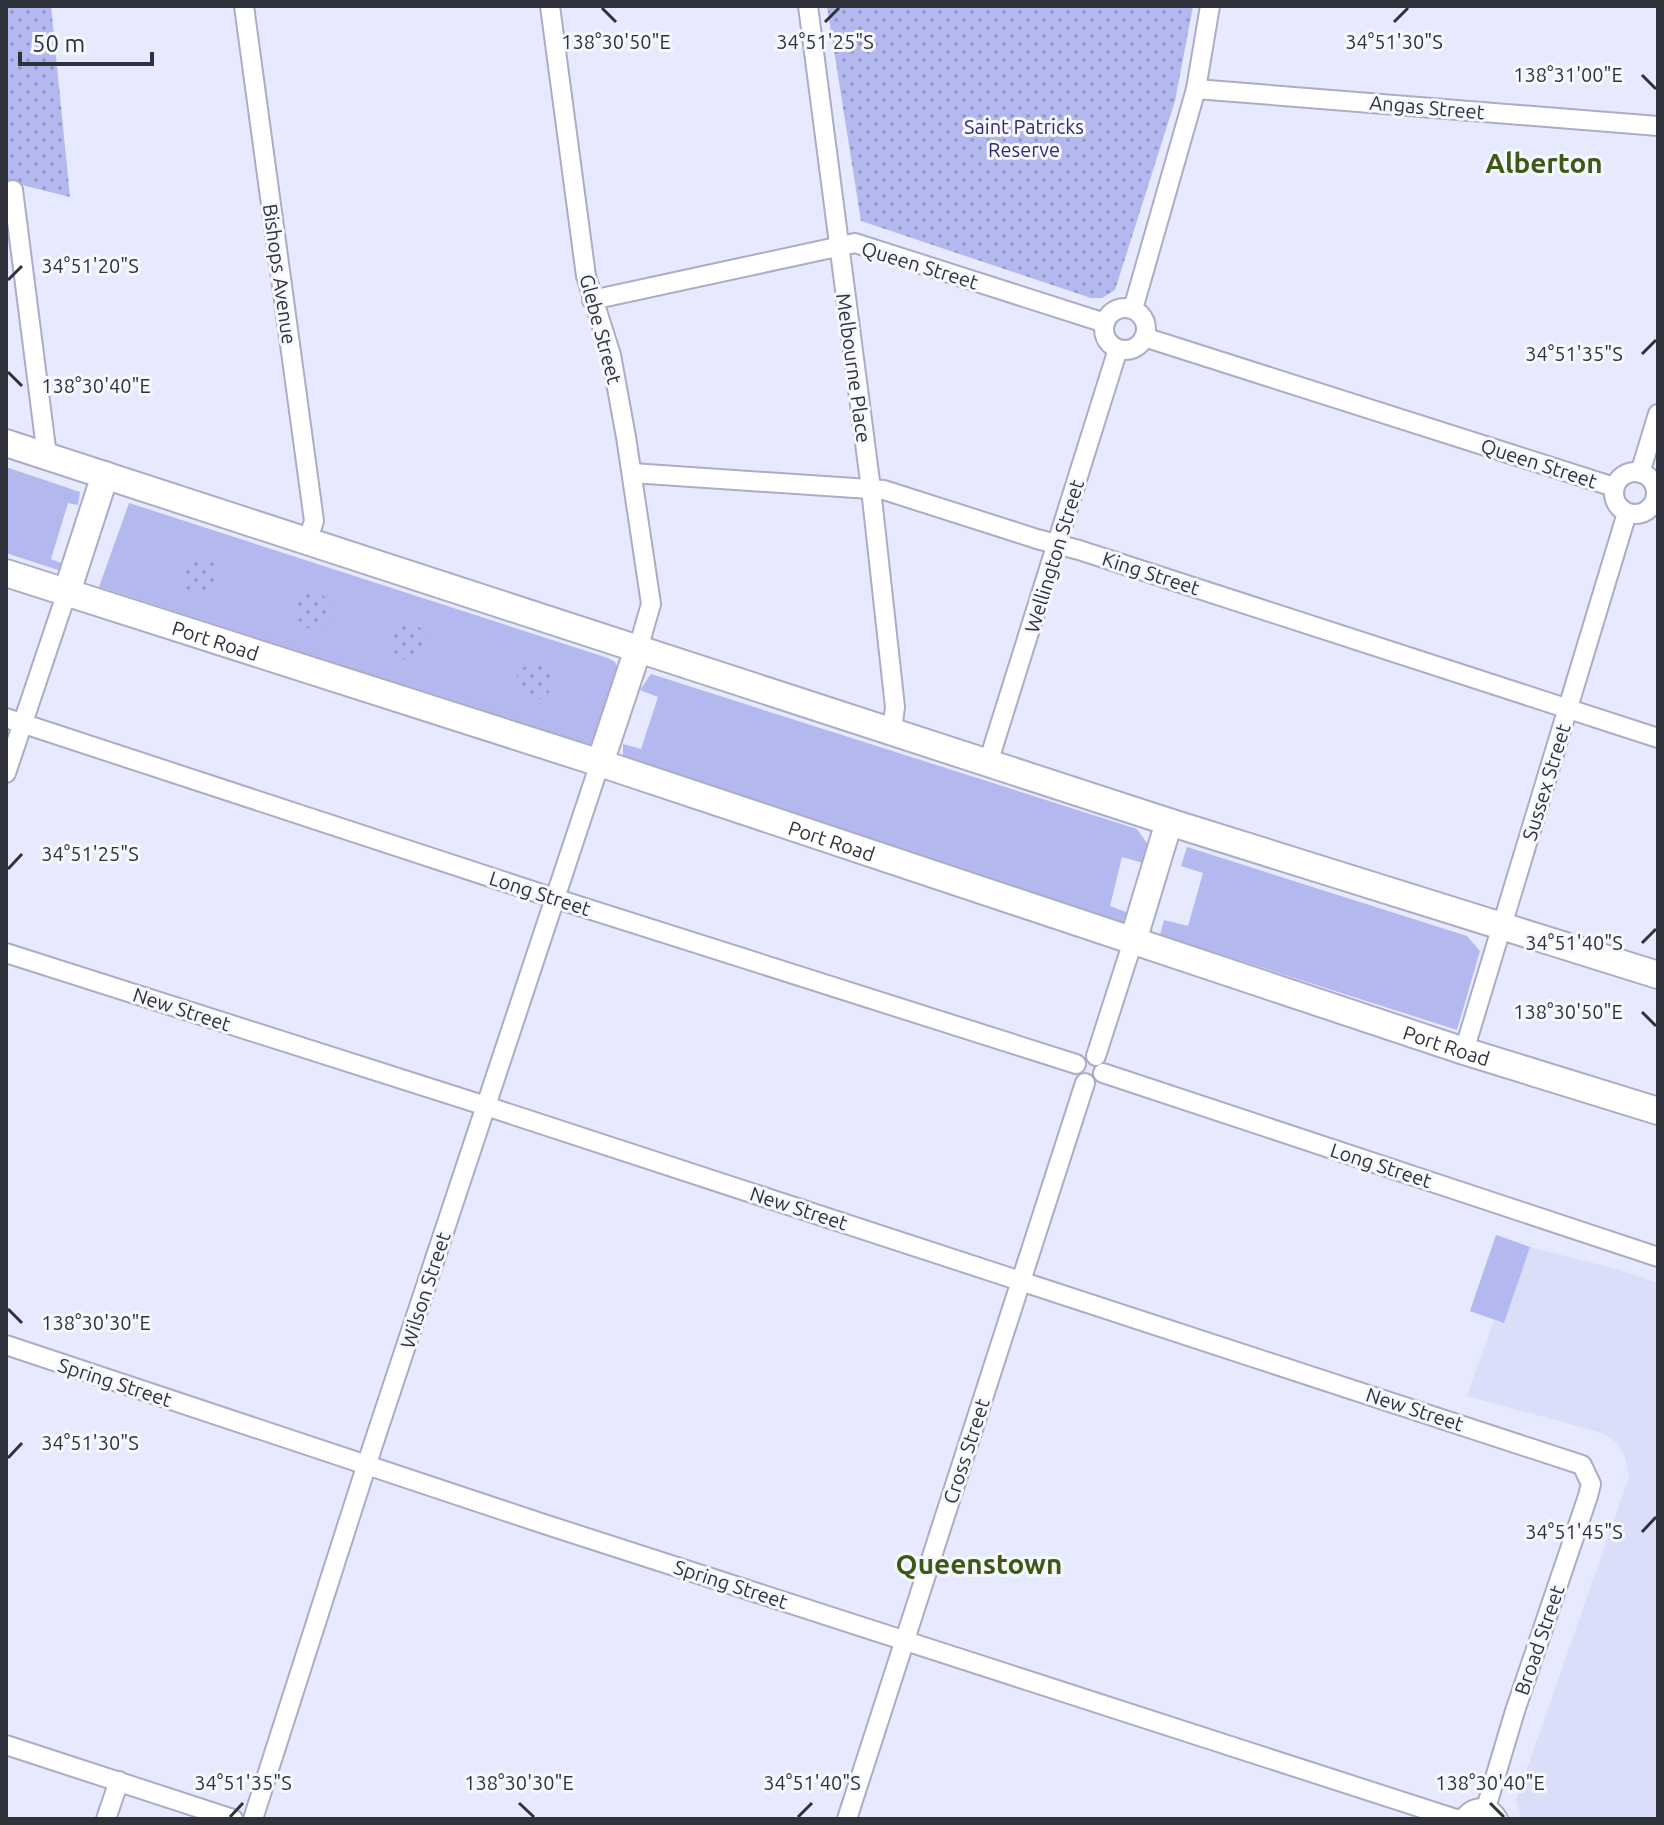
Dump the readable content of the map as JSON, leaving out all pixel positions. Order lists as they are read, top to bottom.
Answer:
{
  "streets": {
    "highway": ["Port Road"],
    "street": [
      "Angas Street",
      "Queen Street",
      "Bishops Avenue",
      "Glebe Street",
      "Melbourne Place",
      "Wellington Street",
      "King Street",
      "Sussex Street",
      "Long Street",
      "New Street",
      "Wilson Street",
      "Spring Street",
      "Cross Street",
      "Broad Street"
    ]
  },
  "crossings": [
    ["Queen Street", "Glebe Street"],
    ["Queen Street", "Melbourne Place"],
    ["Queen Street", "Wellington Street"],
    ["Queen Street", "Sussex Street"],
    ["Glebe Street", "King Street"],
    ["Melbourne Place", "King Street"],
    ["Wellington Street", "King Street"],
    ["King Street", "Sussex Street"],
    ["Port Road", "Sussex Street"],
    ["Port Road", "Wilson Street"],
    ["Long Street", "Wilson Street"],
    ["Long Street", "Cross Street"],
    ["New Street", "Wilson Street"],
    ["New Street", "Cross Street"],
    ["New Street", "Broad Street"],
    ["Wilson Street", "Spring Street"],
    ["Spring Street", "Cross Street"]
  ],
  "districts": ["Alberton", "Queenstown"],
  "parks": ["Saint Patricks Reserve"],
  "scale_bar": "50 m",
  "coordinates": [
    "138°30'50\"E",
    "34°51'25\"S",
    "34°51'30\"S",
    "138°31'00\"E",
    "34°51'20\"S",
    "34°51'35\"S",
    "138°30'40\"E",
    "34°51'40\"S",
    "138°30'30\"E",
    "34°51'45\"S"
  ]
}
